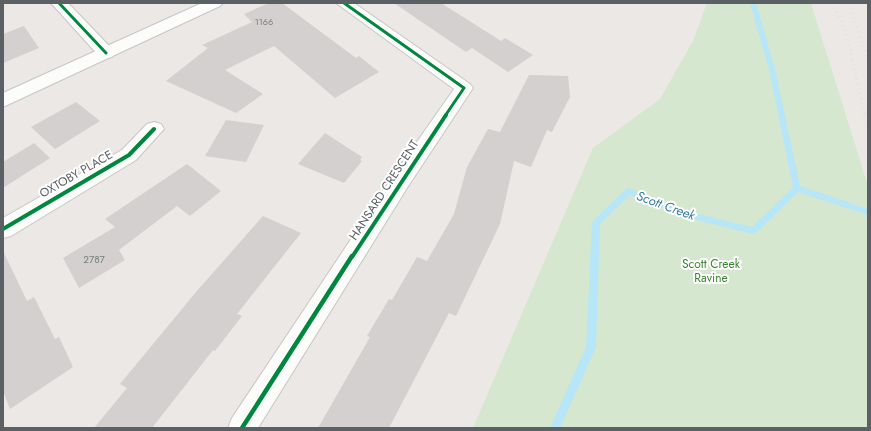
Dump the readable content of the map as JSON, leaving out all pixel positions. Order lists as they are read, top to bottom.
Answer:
{
  "streets": {
    "street": ["OXTOBY PLACE", "HANSARD CRESCENT"]
  },
  "water": ["Scott Creek"],
  "parks": ["Scott Creek Ravine"],
  "house_numbers": ["1166", "2787"]
}
